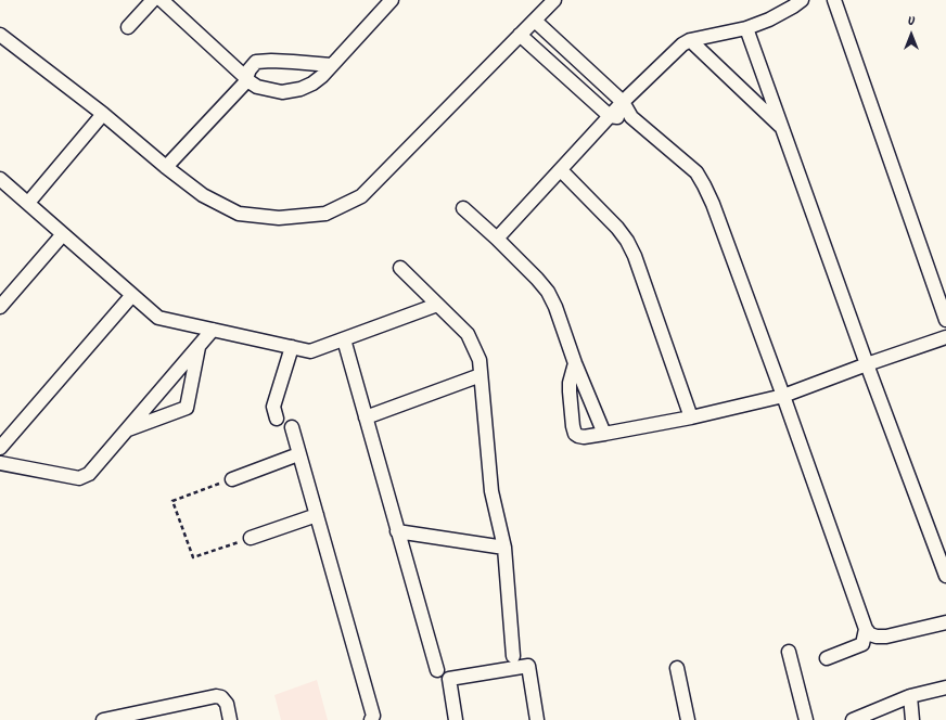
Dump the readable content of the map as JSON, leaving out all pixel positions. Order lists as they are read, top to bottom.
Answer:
{
  "north": "top"
}
